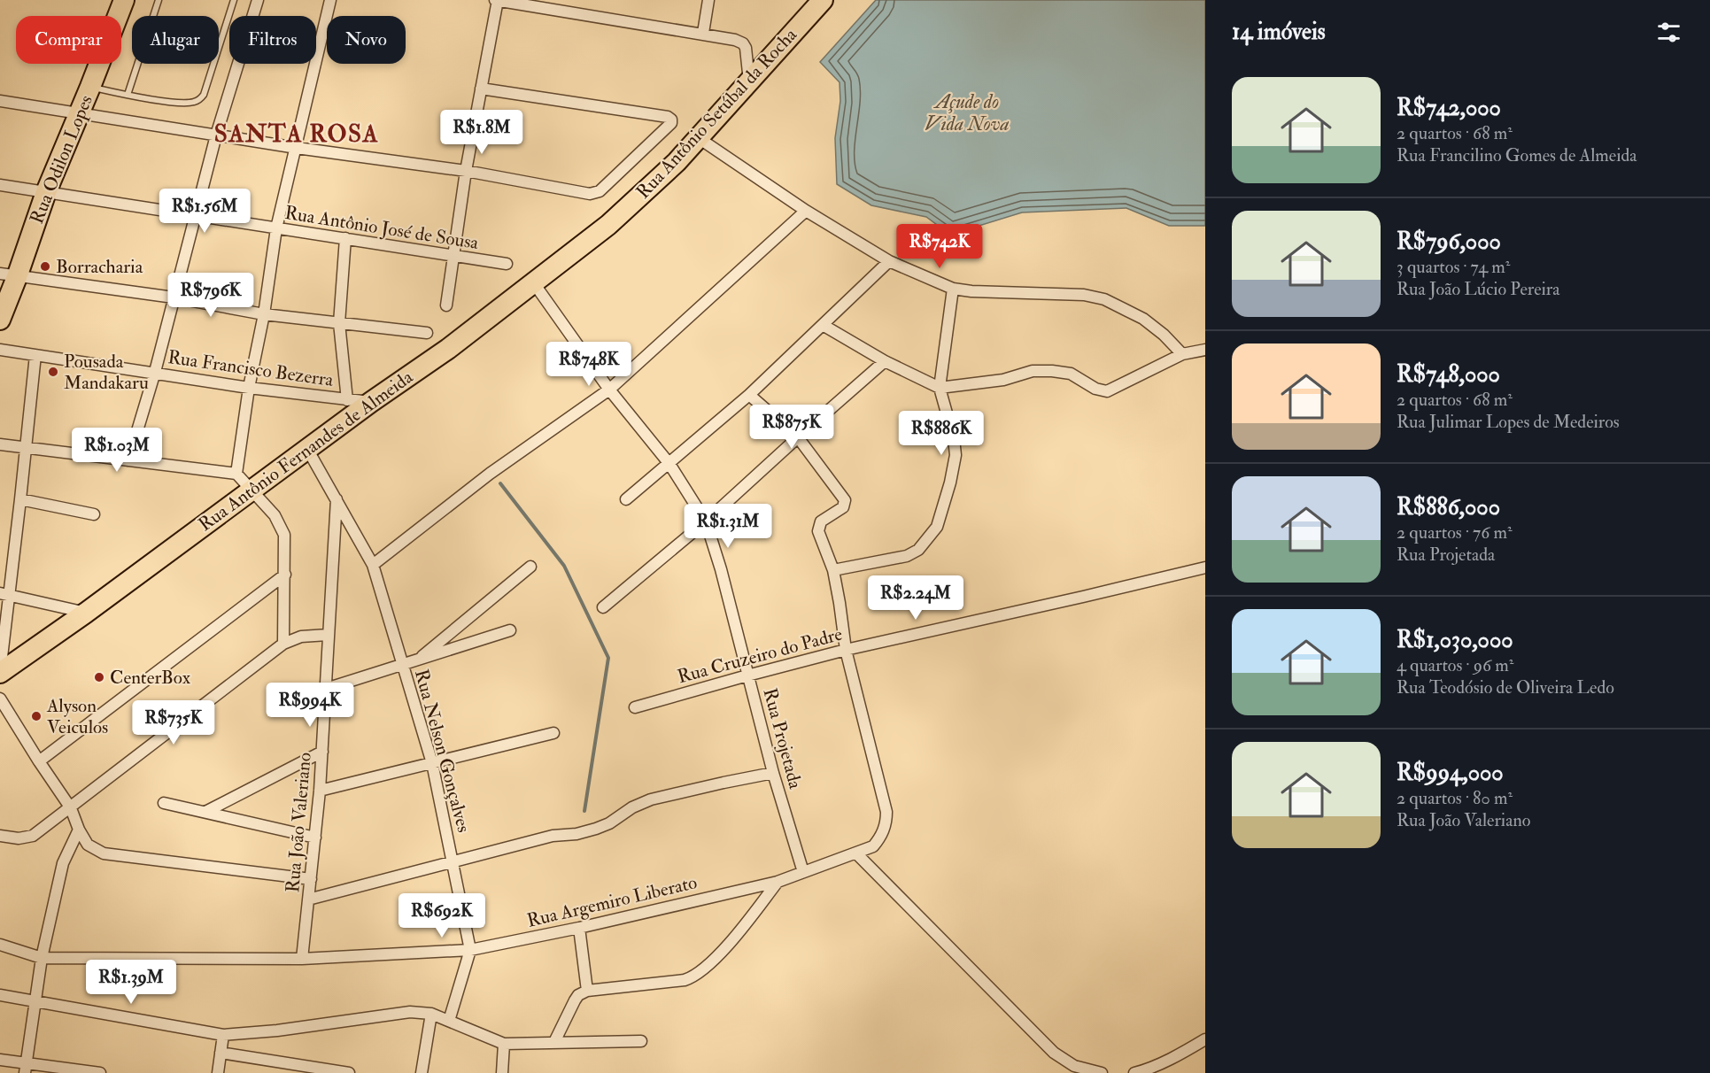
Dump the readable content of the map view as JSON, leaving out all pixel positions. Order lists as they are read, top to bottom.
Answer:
{
  "streets": {
    "highway": ["Rua Antônio Setúbal da Rocha", "Rua Odilon Lopes", "Rua Antônio Fernandes de Almeida"],
    "street": [
      "Rua Antônio José de Sousa",
      "Rua Francisco Bezerra",
      "Rua Cruzeiro do Padre",
      "Rua Projetada",
      "Rua Nelson Gonçalves",
      "Rua João Valeriano",
      "Rua Argemiro Liberato"
    ]
  },
  "crossings": [
    ["Rua Antônio Setúbal da Rocha", "Rua Antônio Fernandes de Almeida"],
    ["Rua Odilon Lopes", "Rua Antônio José de Sousa"],
    ["Rua Francisco Bezerra", "Rua Antônio Fernandes de Almeida"],
    ["Rua Antônio Fernandes de Almeida", "Rua Projetada"],
    ["Rua Antônio Fernandes de Almeida", "Rua Nelson Gonçalves"],
    ["Rua Cruzeiro do Padre", "Rua Projetada"],
    ["Rua Cruzeiro do Padre", "Rua Argemiro Liberato"],
    ["Rua Projetada", "Rua Argemiro Liberato"],
    ["Rua Nelson Gonçalves", "Rua João Valeriano"],
    ["Rua Nelson Gonçalves", "Rua Argemiro Liberato"],
    ["Rua João Valeriano", "Rua Argemiro Liberato"]
  ],
  "districts": ["SANTA ROSA"],
  "water": ["Açude do Vida Nova"],
  "places": [
    "Borracharia",
    "Pousada Mandakaru",
    "CenterBox",
    "Alyson Veiculos"
  ],
  "page": {
    "heading": "14 imóveis",
    "chip": [
      "Comprar",
      "Alugar",
      "Filtros",
      "Novo"
    ],
    "list": [
      {
        "name": "R$742,000",
        "note": "2 quartos · 68 m² · Rua Francilino Gomes de Almeida"
      },
      {
        "name": "R$796,000",
        "note": "3 quartos · 74 m² · Rua João Lúcio Pereira"
      },
      {
        "name": "R$748,000",
        "note": "2 quartos · 68 m² · Rua Julimar Lopes de Medeiros"
      },
      {
        "name": "R$886,000",
        "note": "2 quartos · 76 m² · Rua Projetada"
      },
      {
        "name": "R$1,030,000",
        "note": "4 quartos · 96 m² · Rua Teodósio de Oliveira Ledo"
      },
      {
        "name": "R$994,000",
        "note": "2 quartos · 80 m² · Rua João Valeriano"
      }
    ],
    "price": [
      "R$1.8M",
      "R$1.56M",
      "R$742K",
      "R$796K",
      "R$748K",
      "R$875K",
      "R$886K",
      "R$1.03M",
      "R$1.31M",
      "R$2.24M",
      "R$994K",
      "R$735K",
      "R$692K",
      "R$1.39M"
    ]
  }
}
